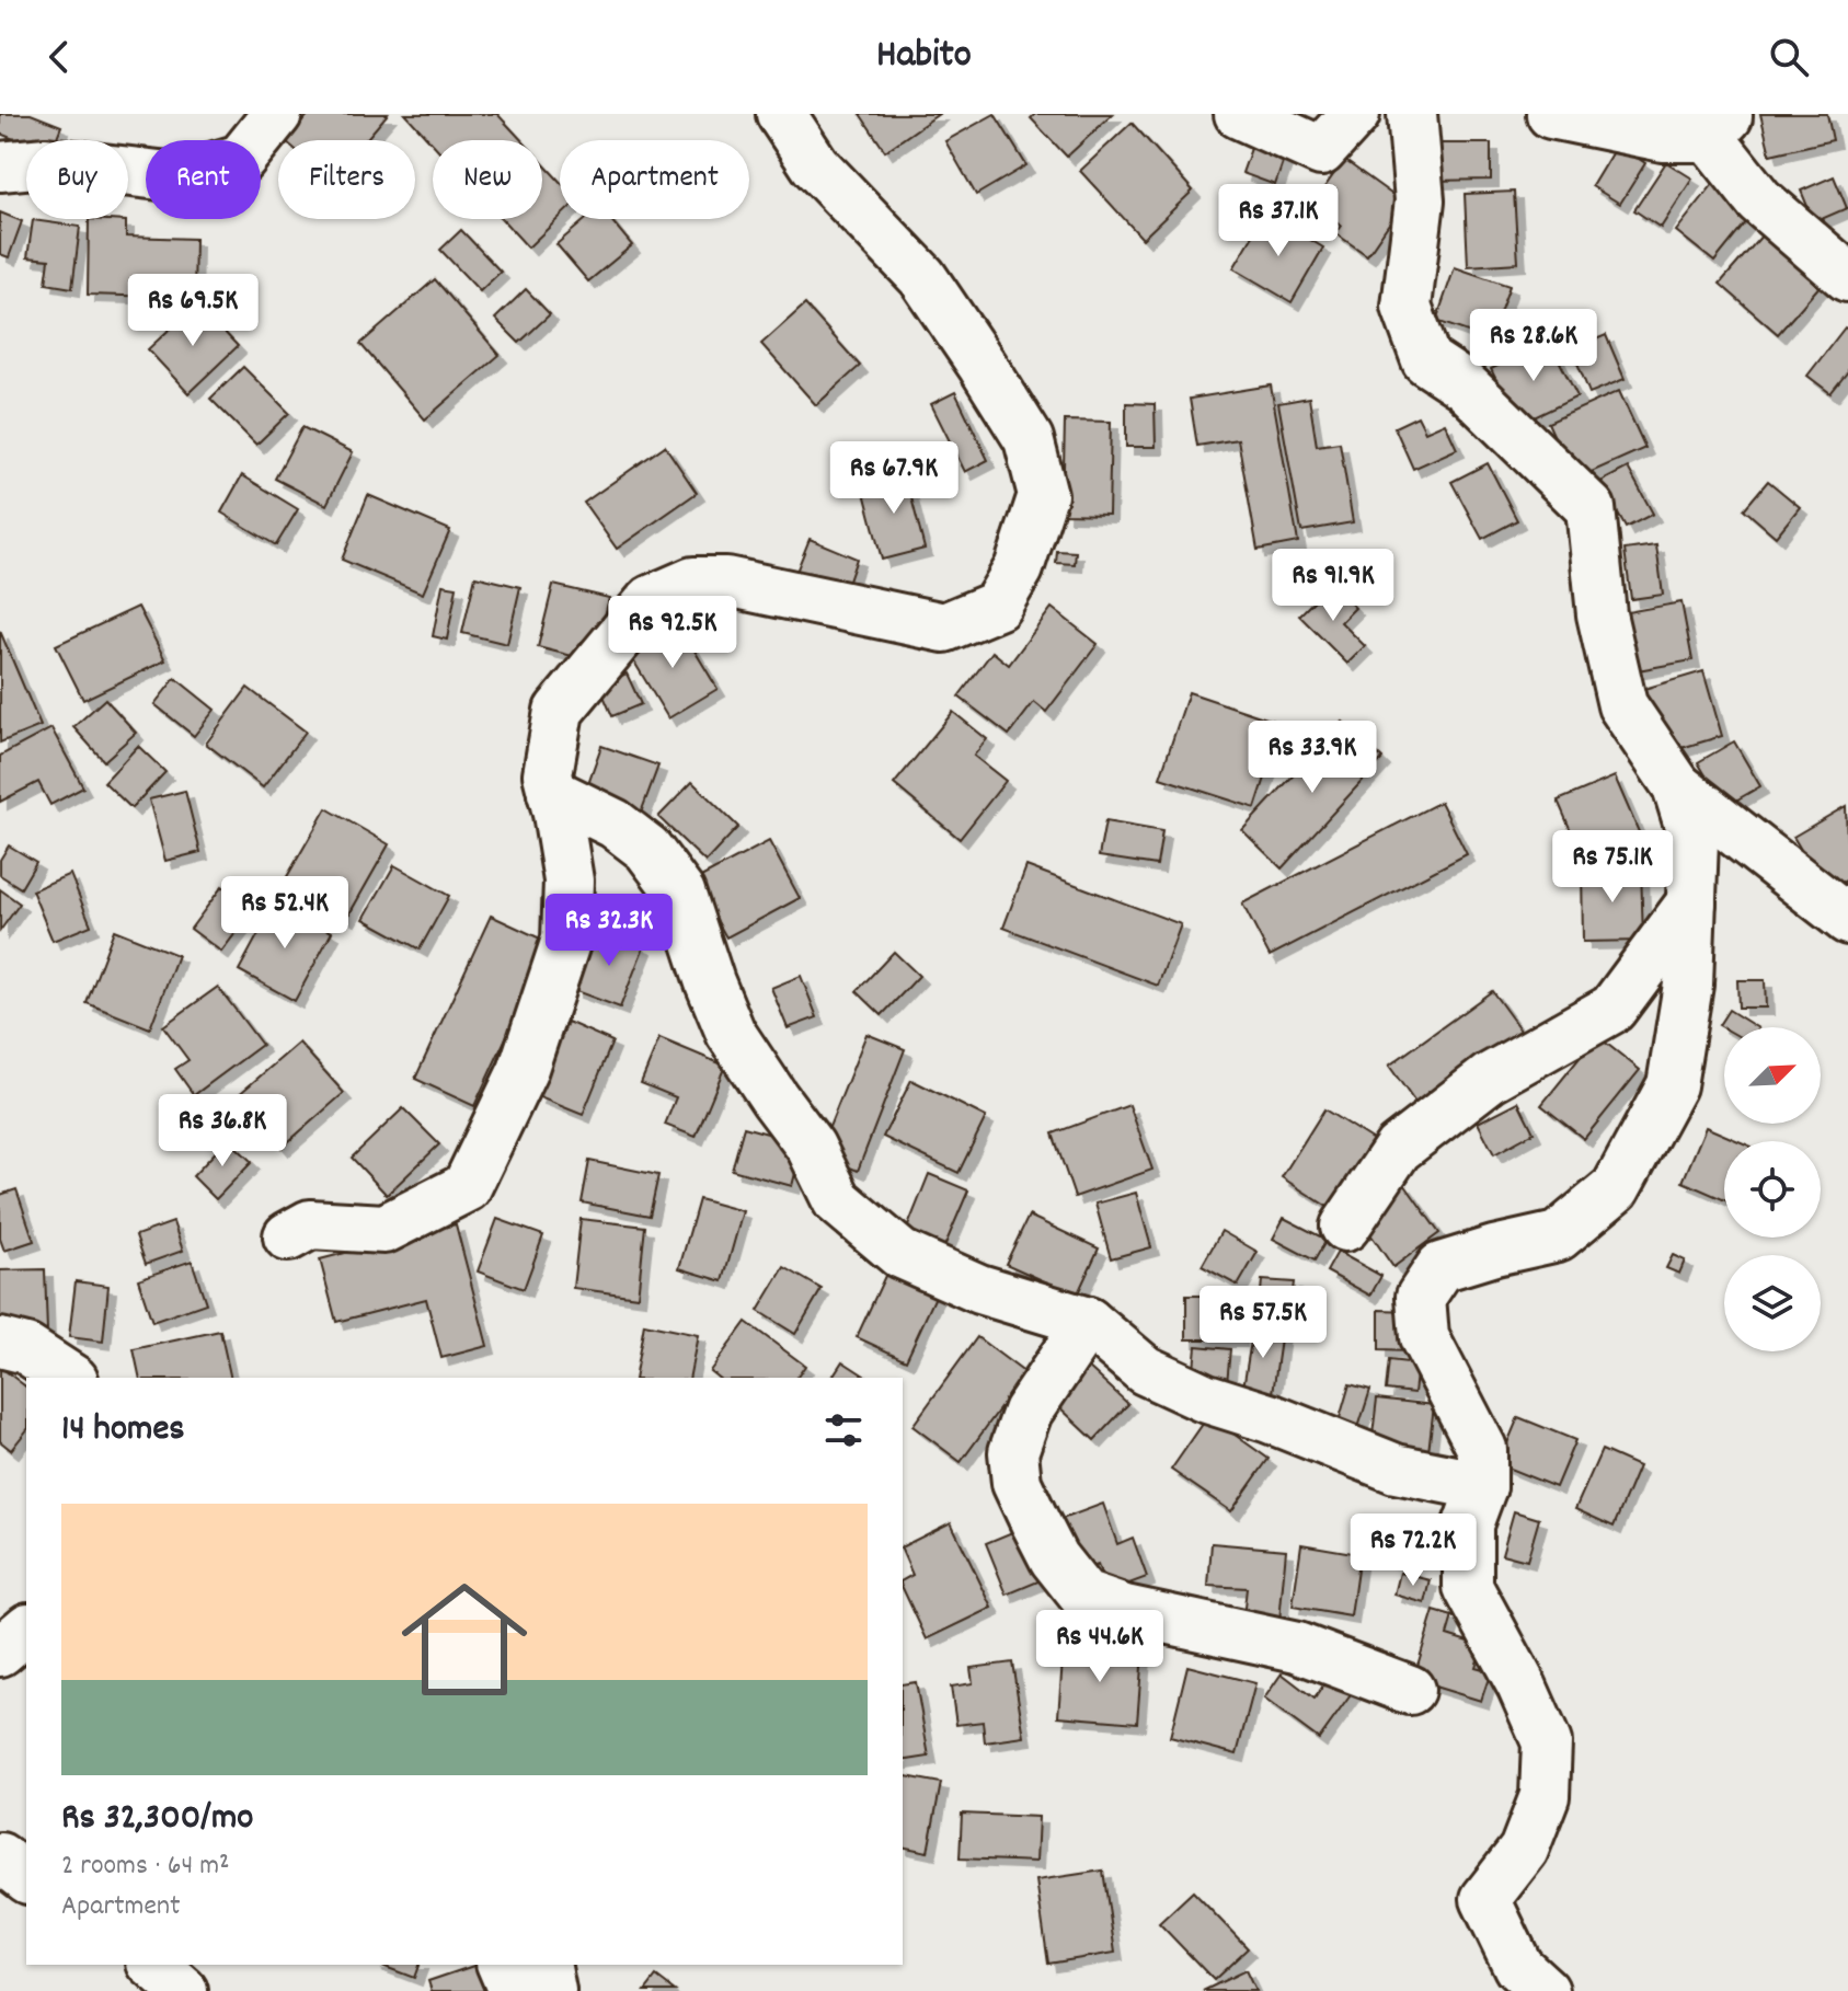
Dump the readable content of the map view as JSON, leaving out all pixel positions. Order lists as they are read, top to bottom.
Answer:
{
  "north": "top right",
  "page": {
    "header": "Habito",
    "chip": [
      "Buy",
      "Rent",
      "Filters",
      "New",
      "Apartment"
    ],
    "price": [
      "Rs 37.1K",
      "Rs 69.5K",
      "Rs 28.6K",
      "Rs 67.9K",
      "Rs 91.9K",
      "Rs 92.5K",
      "Rs 33.9K",
      "Rs 75.1K",
      "Rs 52.4K",
      "Rs 32.3K",
      "Rs 36.8K",
      "Rs 57.5K",
      "Rs 72.2K",
      "Rs 44.6K"
    ],
    "heading": "14 homes",
    "list": [
      {
        "name": "Rs 32,300/mo",
        "note": "2 rooms · 64 m² · Apartment"
      }
    ]
  }
}
